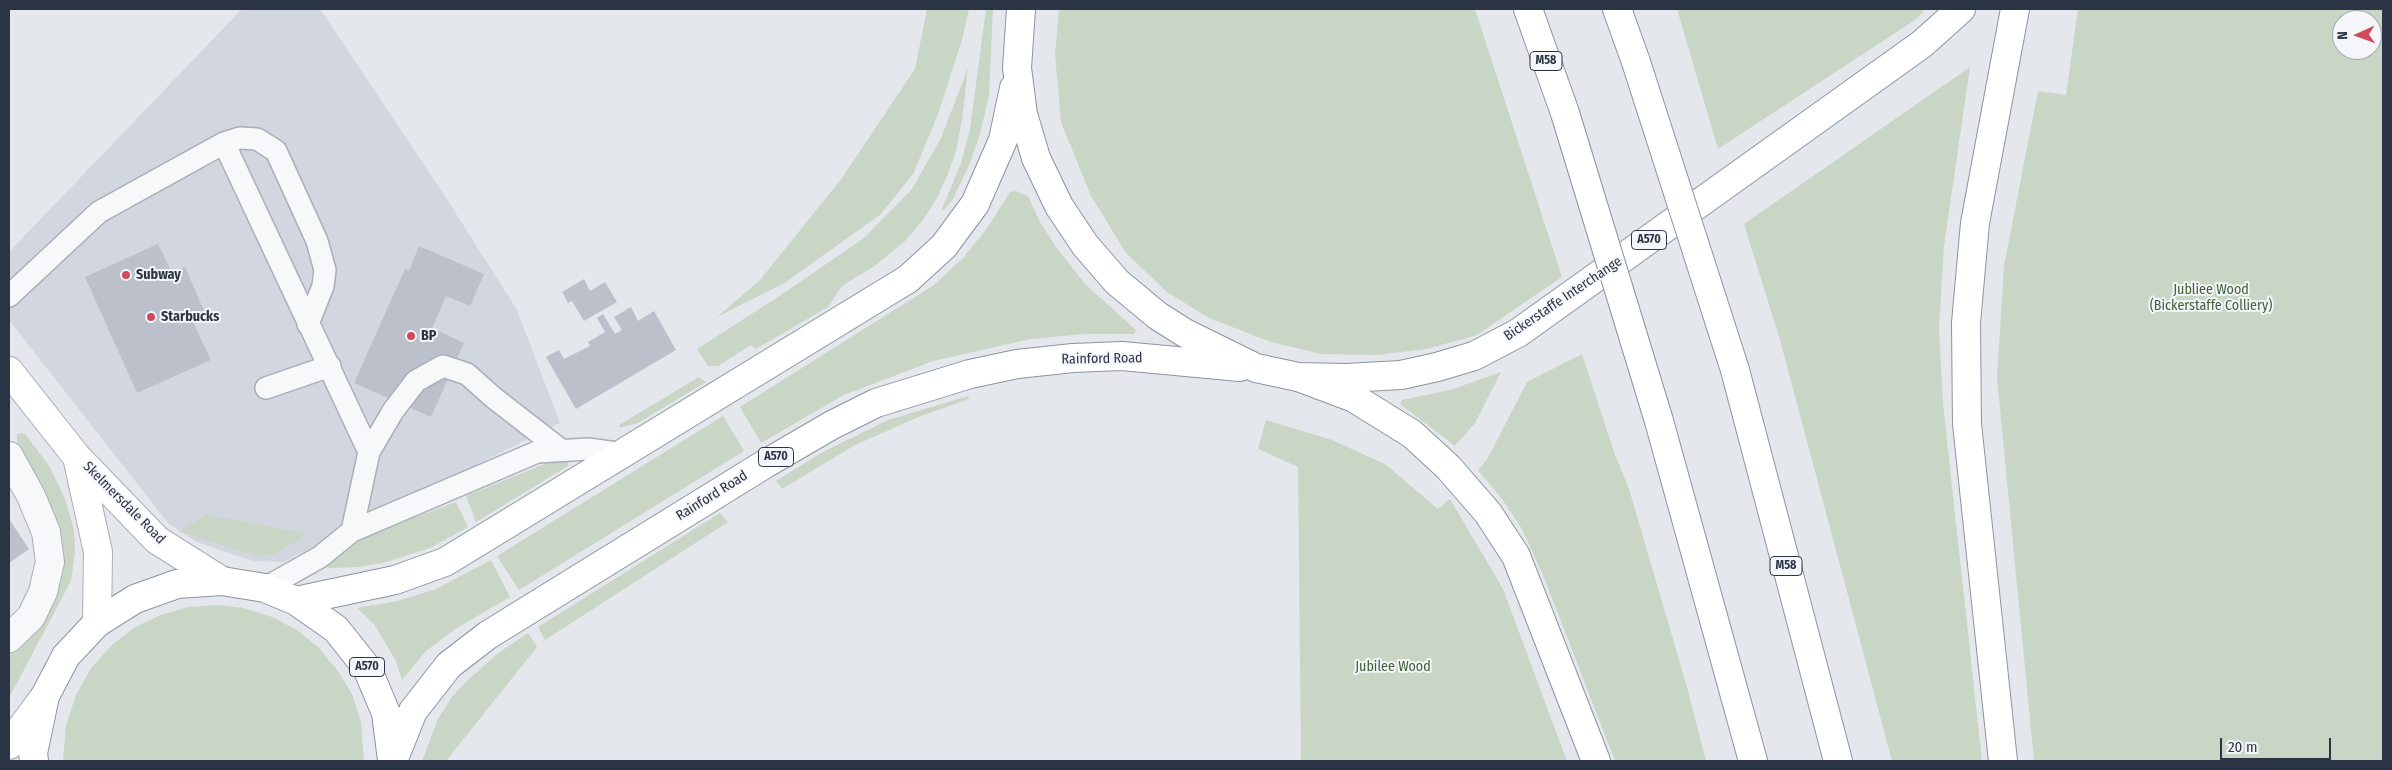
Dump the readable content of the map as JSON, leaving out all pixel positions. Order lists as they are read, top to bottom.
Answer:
{
  "streets": {
    "main road": [
      "M58",
      "A570",
      "Bickerstaffe Interchange",
      "Rainford Road",
      "Skelmersdale Road"
    ]
  },
  "crossings": [
    ["A570", "Bickerstaffe Interchange"],
    ["A570", "Rainford Road"],
    ["A570", "Skelmersdale Road"],
    ["Bickerstaffe Interchange", "Rainford Road"]
  ],
  "parks": ["Jubliee Wood (Bickerstaffe Colliery)", "Jubilee Wood"],
  "places": ["Subway", "Starbucks", "BP"],
  "scale_bar": "20 m",
  "north": "left"
}
